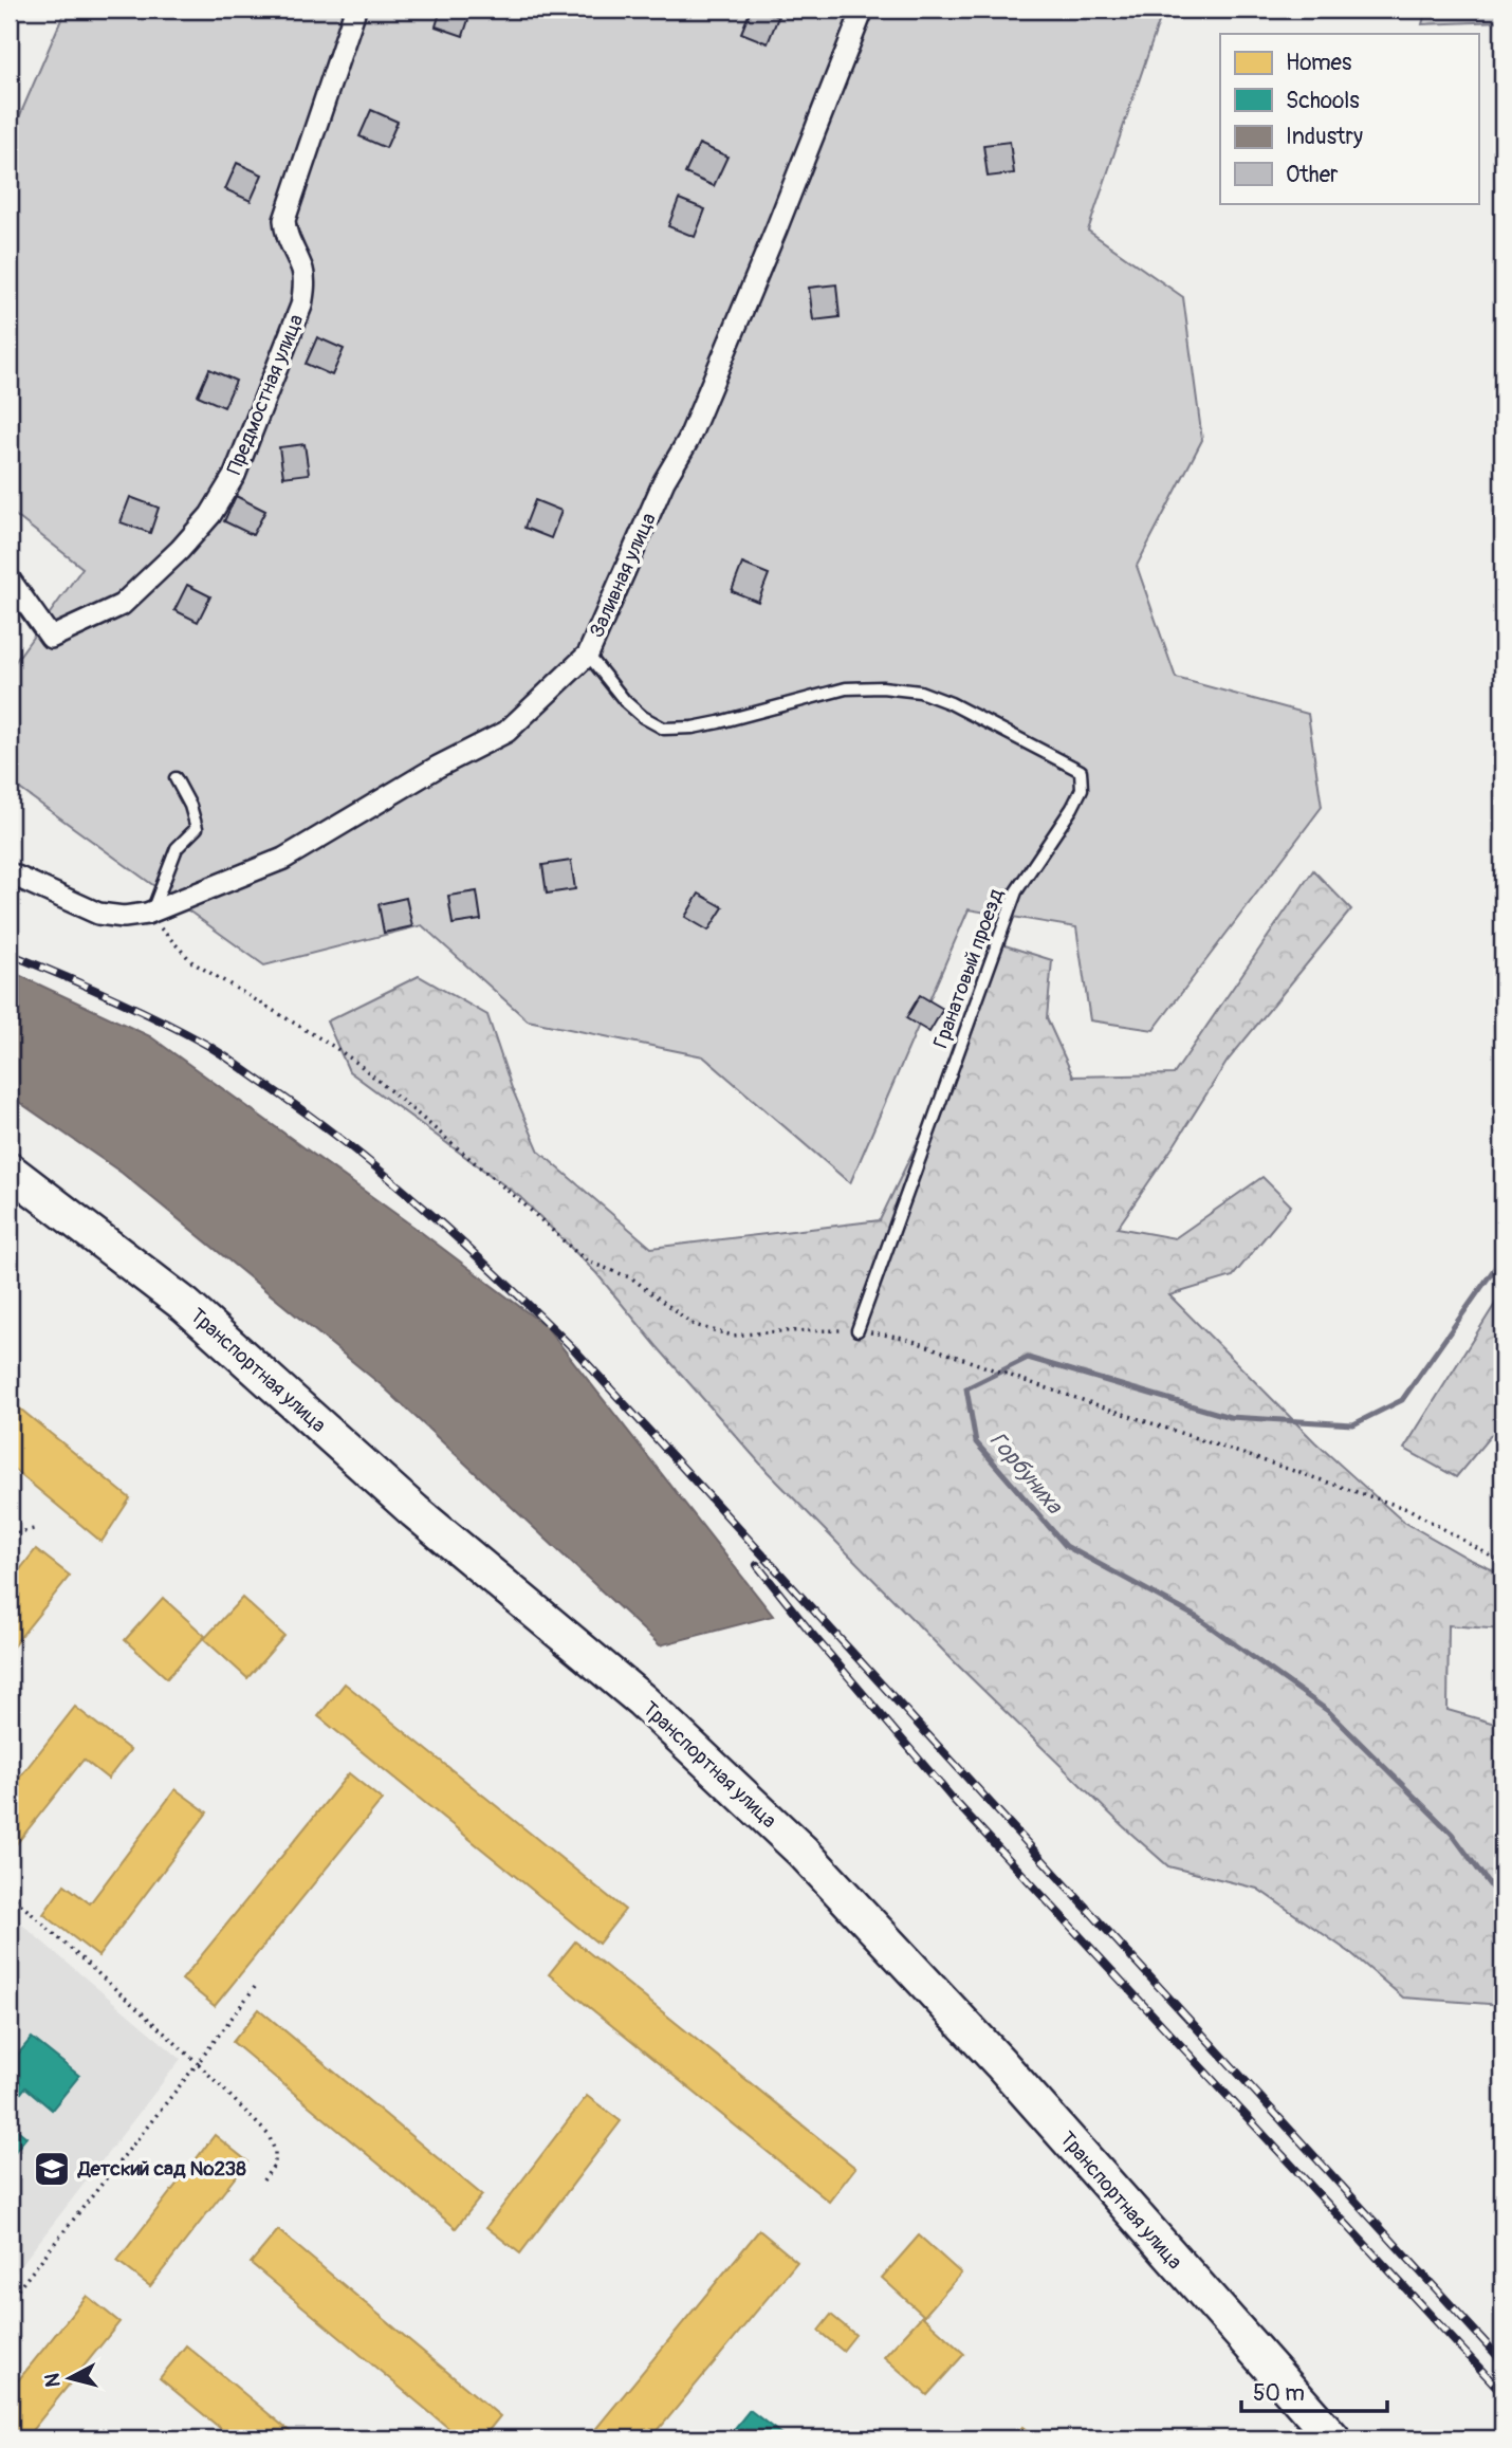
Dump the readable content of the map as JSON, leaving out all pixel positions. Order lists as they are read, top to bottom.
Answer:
{
  "streets": {
    "main road": ["Транспортная улица"],
    "street": ["Предмостная улица", "Заливная улица"],
    "lane": ["Гранатовый проезд"]
  },
  "crossings": [
    ["Заливная улица", "Гранатовый проезд"]
  ],
  "water": ["Горбуниха"],
  "places": {
    "school or university": ["Детский сад №238"]
  },
  "legend": [
    "Homes",
    "Schools",
    "Industry",
    "Other"
  ],
  "scale_bar": "50 m",
  "north": "left"
}
